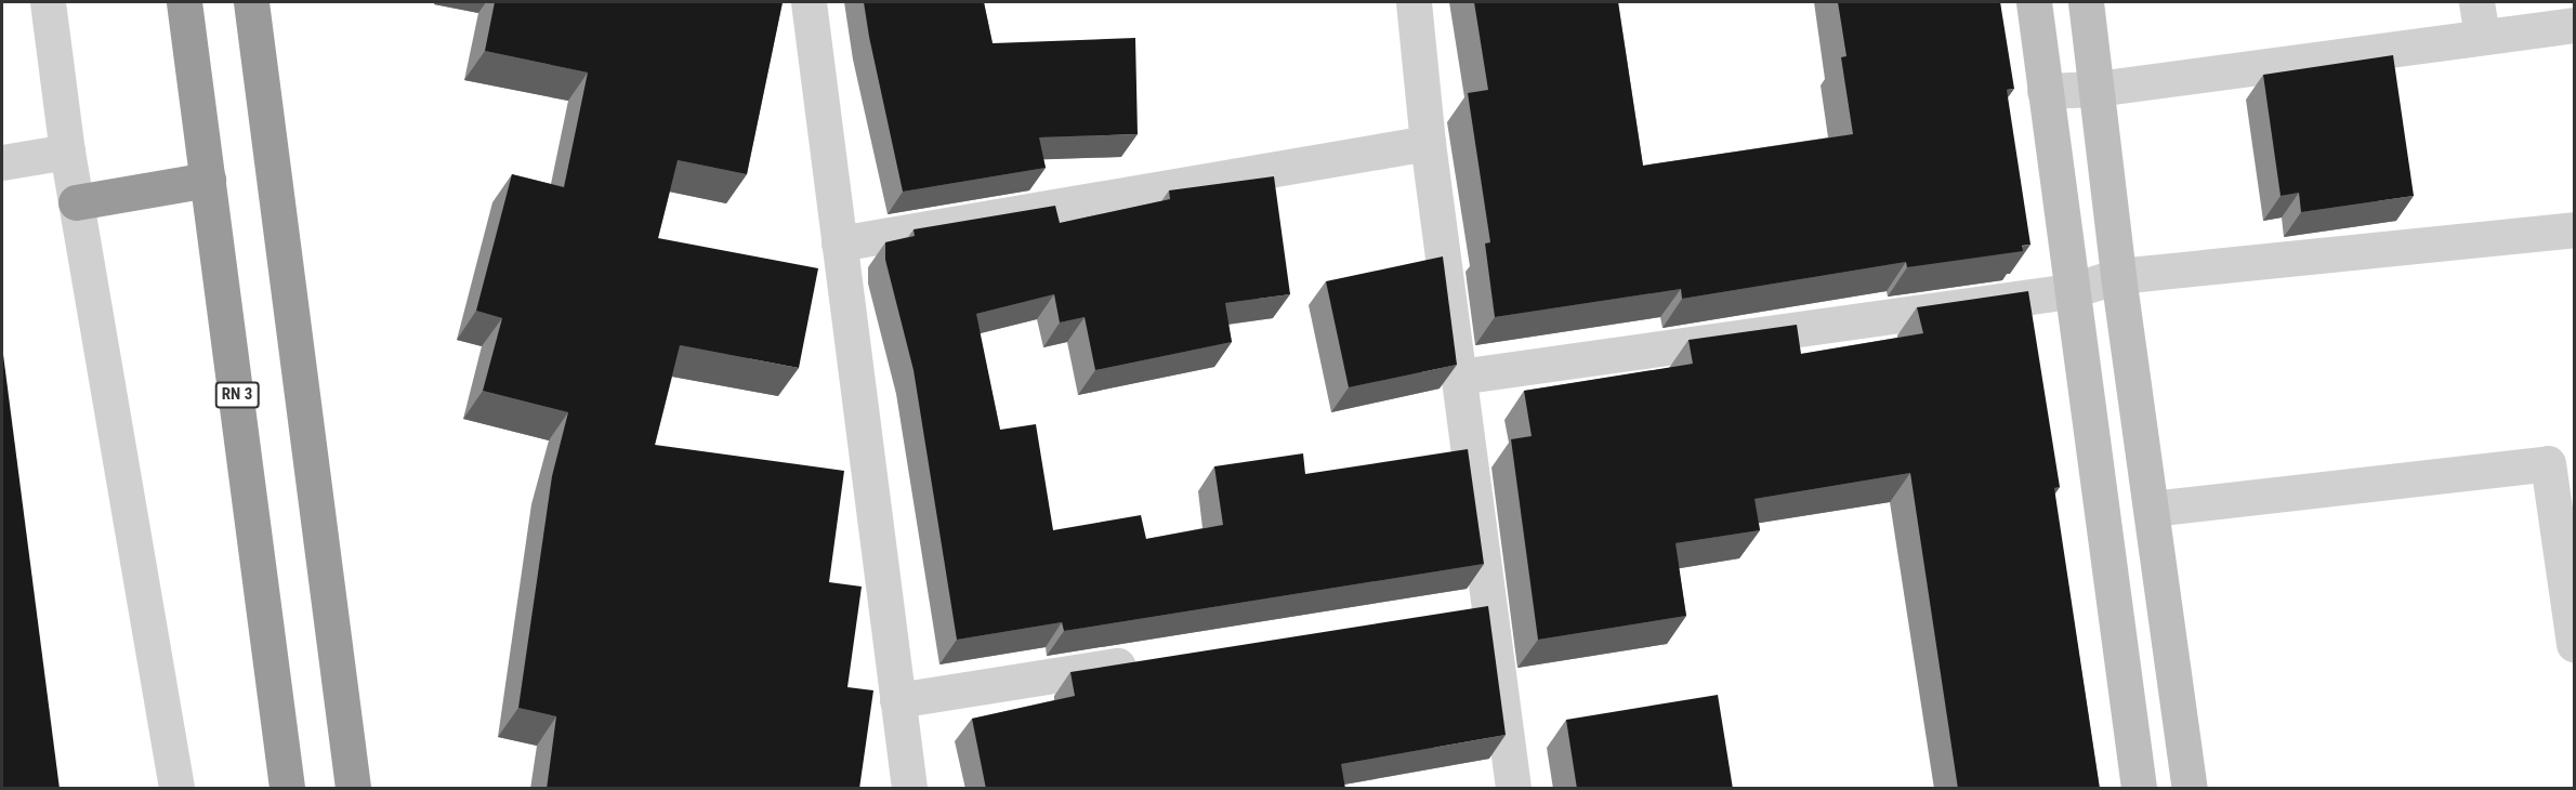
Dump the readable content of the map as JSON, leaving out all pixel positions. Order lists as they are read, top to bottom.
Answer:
{
  "streets": {
    "highway": ["RN 3"]
  }
}
